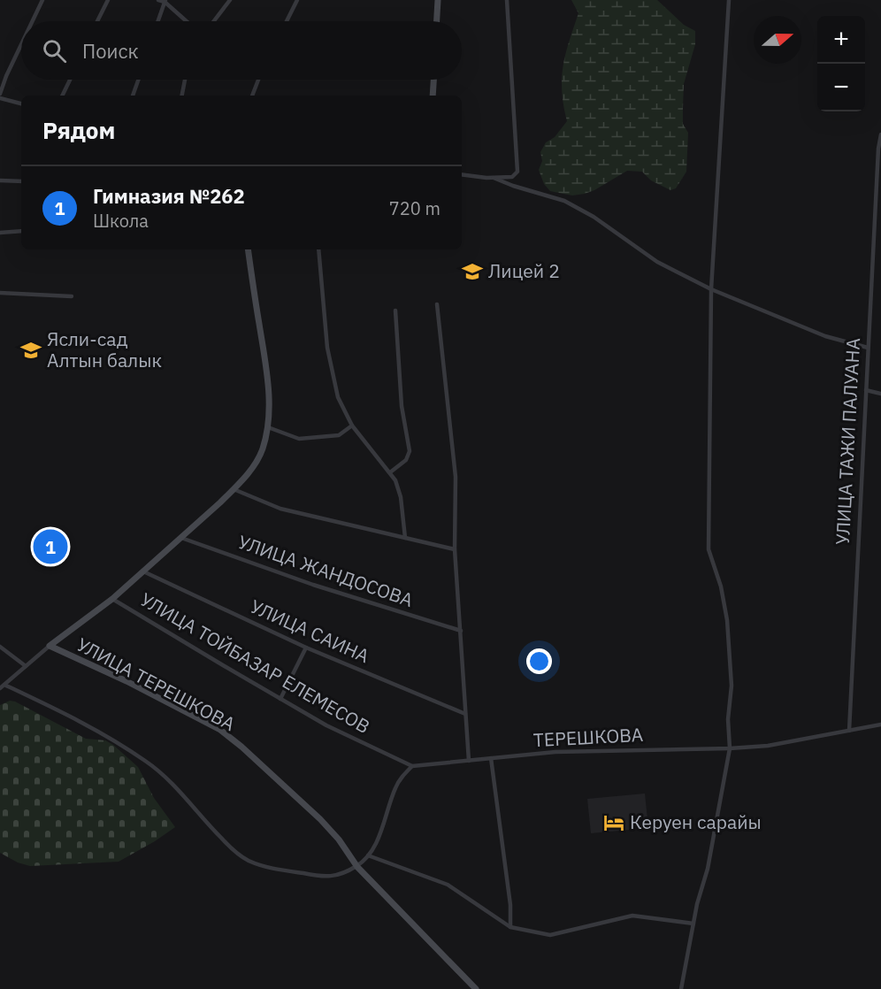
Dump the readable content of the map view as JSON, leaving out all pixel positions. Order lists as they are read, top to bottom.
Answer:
{
  "streets": {
    "street": [
      "УЛИЦА ТАЖИ ПАЛУАНА",
      "УЛИЦА ЖАНДОСОВА",
      "УЛИЦА САИНА",
      "УЛИЦА ТОЙБАЗАР ЕЛЕМЕСОВ",
      "УЛИЦА ТЕРЕШКОВА",
      "ТЕРЕШКОВА"
    ]
  },
  "crossings": [
    ["УЛИЦА ТАЖИ ПАЛУАНА", "ТЕРЕШКОВА"],
    ["УЛИЦА ТОЙБАЗАР ЕЛЕМЕСОВ", "ТЕРЕШКОВА"]
  ],
  "places": {
    "school or university": ["Лицей 2", "Ясли-сад Алтын балык"],
    "hotel": ["Керуен сарайы"]
  },
  "north": "right",
  "page": {
    "map_buttons": ["+", "−"],
    "search": "Поиск",
    "heading": "Рядом",
    "list": [
      {
        "mark": "1",
        "name": "Гимназия №262",
        "note": "Школа",
        "value": "720 m"
      }
    ],
    "pins": "1"
  }
}
